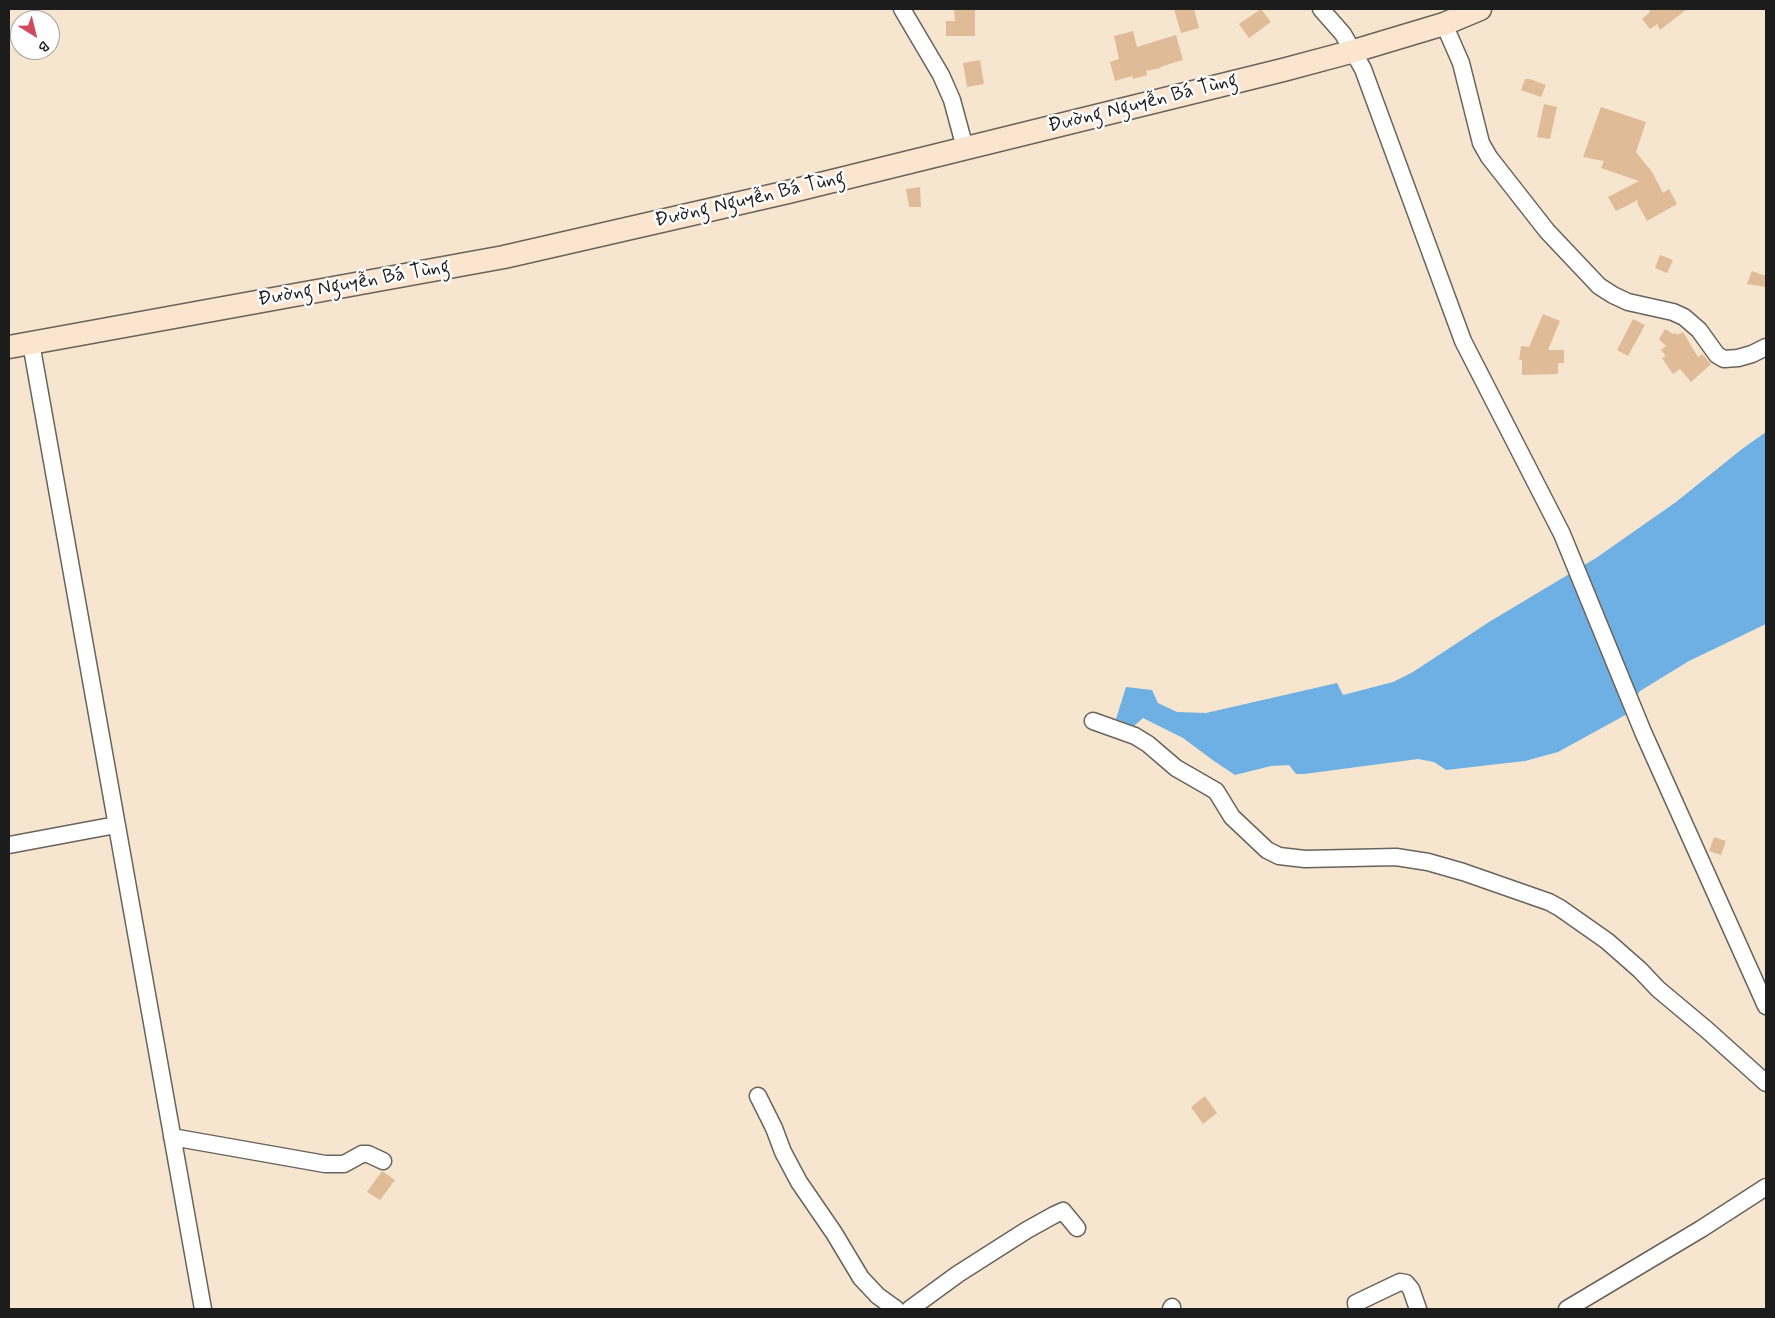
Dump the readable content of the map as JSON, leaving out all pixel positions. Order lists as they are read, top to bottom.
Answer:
{
  "streets": {
    "main road": ["Đường Nguyễn Bá Tùng"]
  },
  "north": "bottom right"
}
